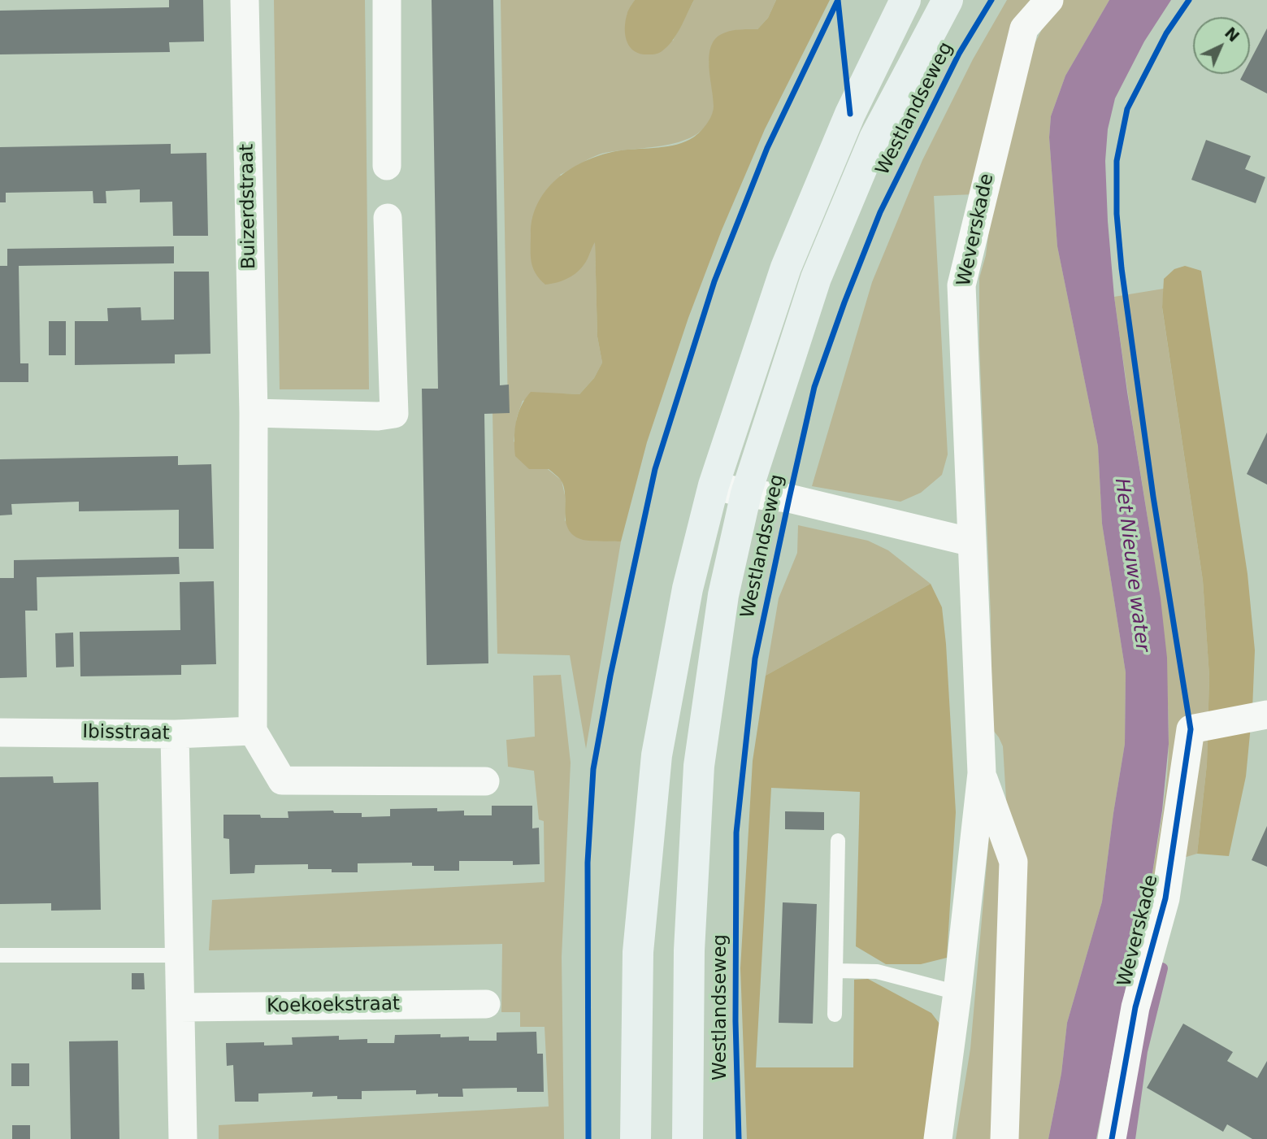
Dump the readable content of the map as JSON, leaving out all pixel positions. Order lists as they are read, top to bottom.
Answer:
{
  "streets": {
    "main road": ["Westlandseweg"],
    "street": [
      "Buizerdstraat",
      "Weverskade",
      "Ibisstraat",
      "Koekoekstraat"
    ]
  },
  "crossings": [
    ["Buizerdstraat", "Ibisstraat"]
  ],
  "water": ["Het Nieuwe water"],
  "north": "top right"
}
